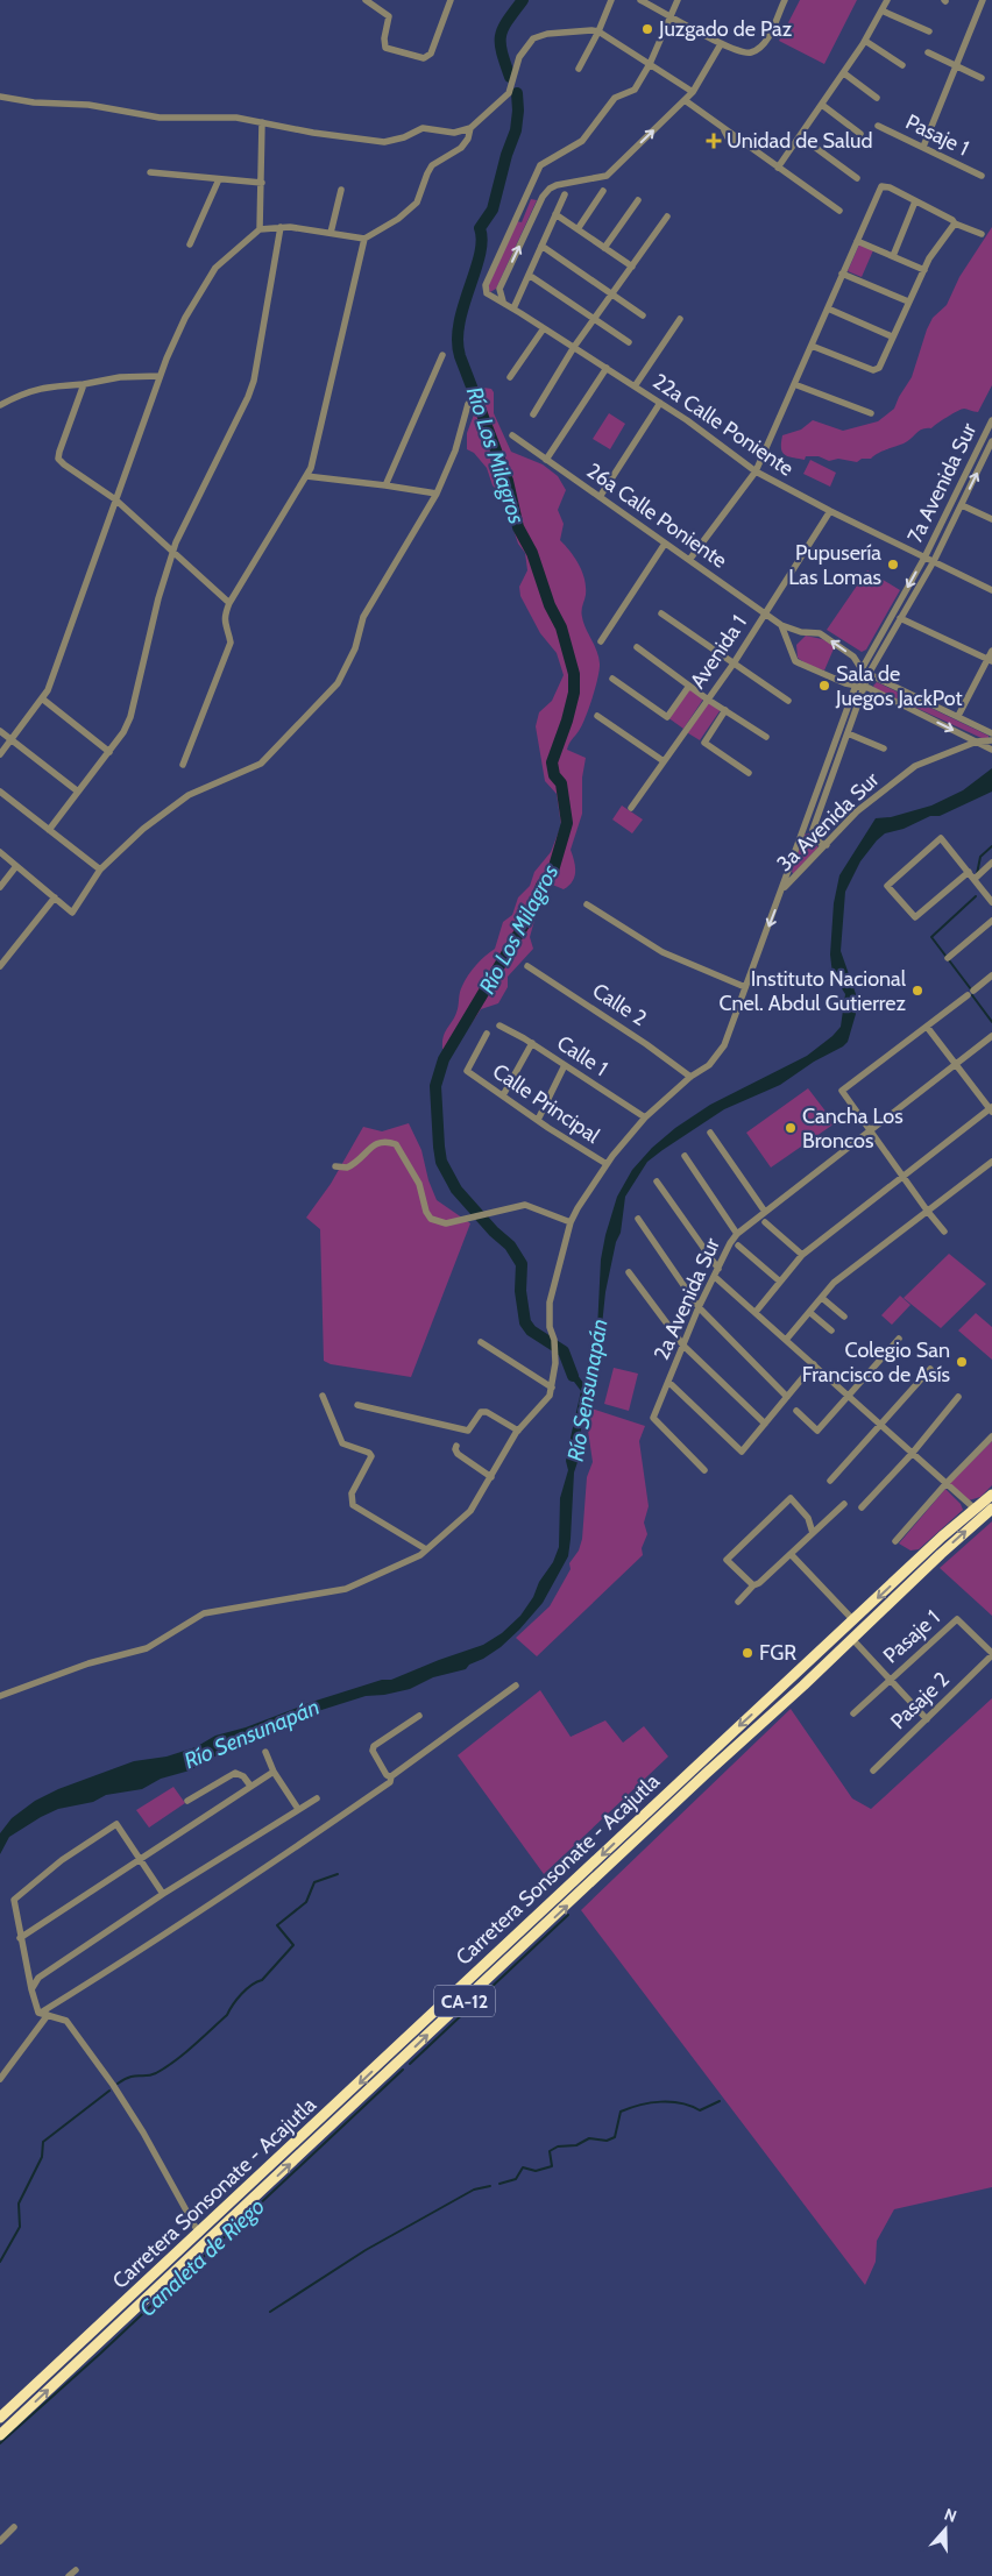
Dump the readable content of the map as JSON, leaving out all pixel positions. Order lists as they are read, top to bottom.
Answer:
{
  "streets": {
    "highway": ["Carretera Sonsonate - Acajutla", "CA-12"],
    "street": [
      "Pasaje 1",
      "22a Calle Poniente",
      "7a Avenida Sur",
      "26a Calle Poniente",
      "Avenida 1",
      "3a Avenida Sur",
      "Calle 2",
      "Calle 1",
      "Calle Principal",
      "2a Avenida Sur",
      "Pasaje 2"
    ]
  },
  "crossings": [
    ["Pasaje 1", "Pasaje 2"],
    ["22a Calle Poniente", "7a Avenida Sur"],
    ["22a Calle Poniente", "Avenida 1"],
    ["7a Avenida Sur", "26a Calle Poniente"],
    ["26a Calle Poniente", "Avenida 1"]
  ],
  "water": ["Río Los Milagros", "Río Sensunapán", "Canaleta de Riego"],
  "places": {
    "other": [
      "Juzgado de Paz",
      "Pupusería Las Lomas",
      "Sala de Juegos JackPot",
      "Instituto Nacional Cnel. Abdul Gutierrez",
      "Cancha Los Broncos",
      "Colegio San Francisco de Asís",
      "FGR"
    ],
    "health": ["Unidad de Salud"]
  },
  "north": "top"
}
